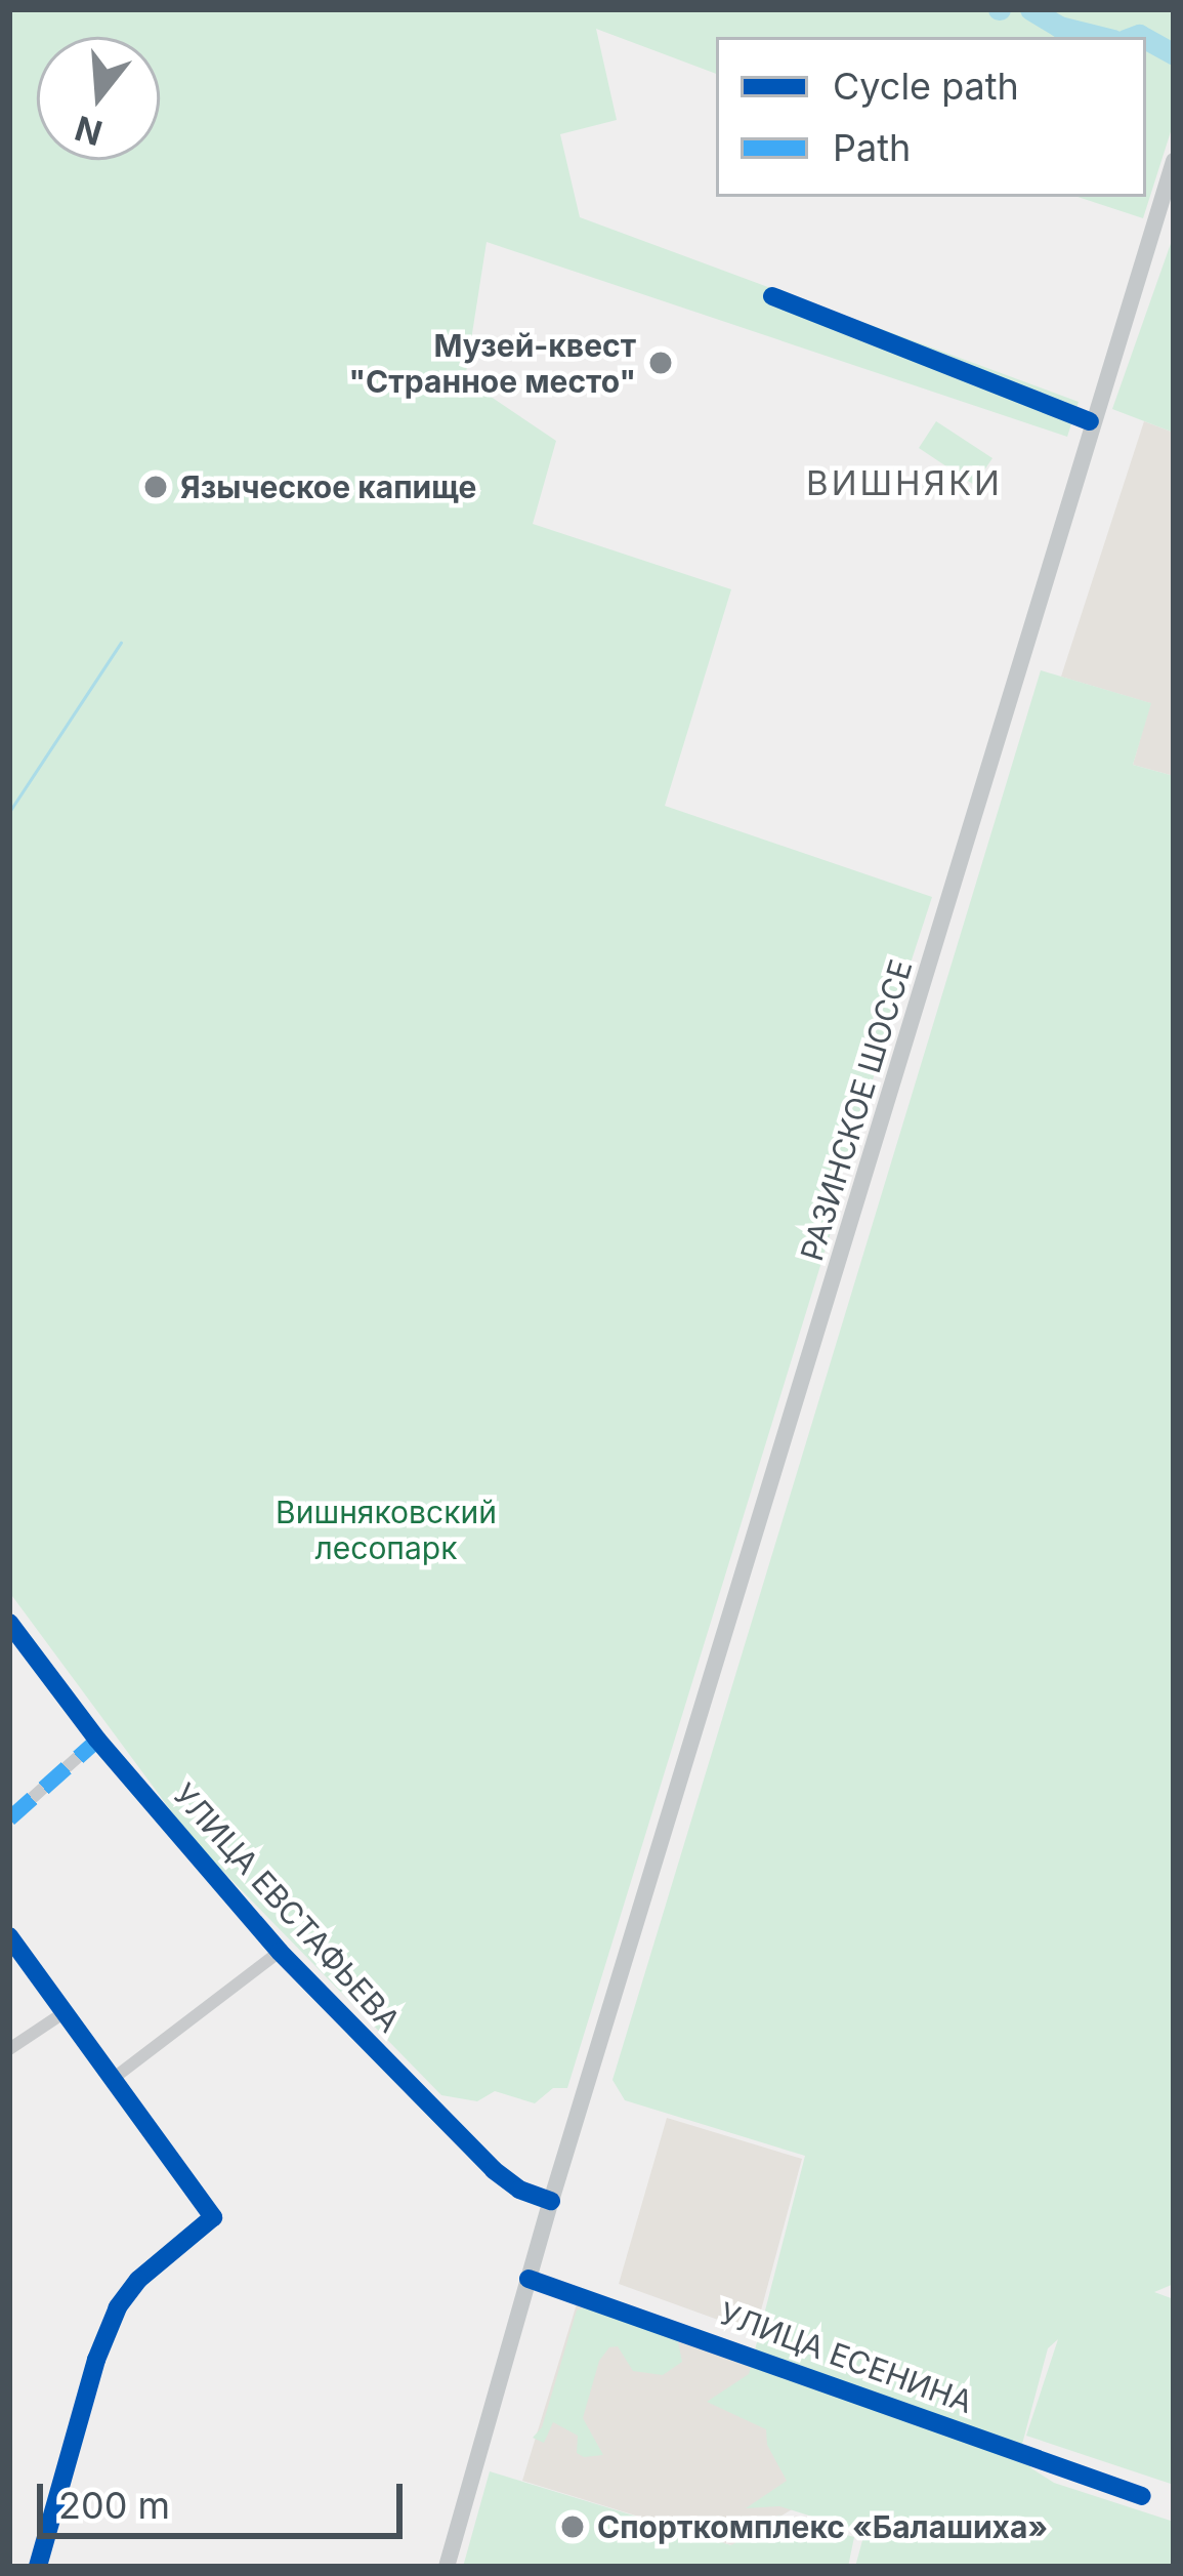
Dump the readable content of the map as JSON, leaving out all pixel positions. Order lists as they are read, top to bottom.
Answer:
{
  "streets": {
    "main road": ["РАЗИНСКОЕ ШОССЕ"],
    "street": ["УЛИЦА ЕВСТАФЬЕВА", "УЛИЦА ЕСЕНИНА"]
  },
  "crossings": [
    ["РАЗИНСКОЕ ШОССЕ", "УЛИЦА ЕВСТАФЬЕВА"],
    ["РАЗИНСКОЕ ШОССЕ", "УЛИЦА ЕСЕНИНА"]
  ],
  "districts": ["ВИШНЯКИ"],
  "parks": ["Вишняковский лесопарк"],
  "places": ["Музей-квест \"Странное место\"", "Языческое капище", "Спорткомплекс «Балашиха»"],
  "legend": ["Cycle path", "Path"],
  "scale_bar": "200 m",
  "north": "bottom"
}
